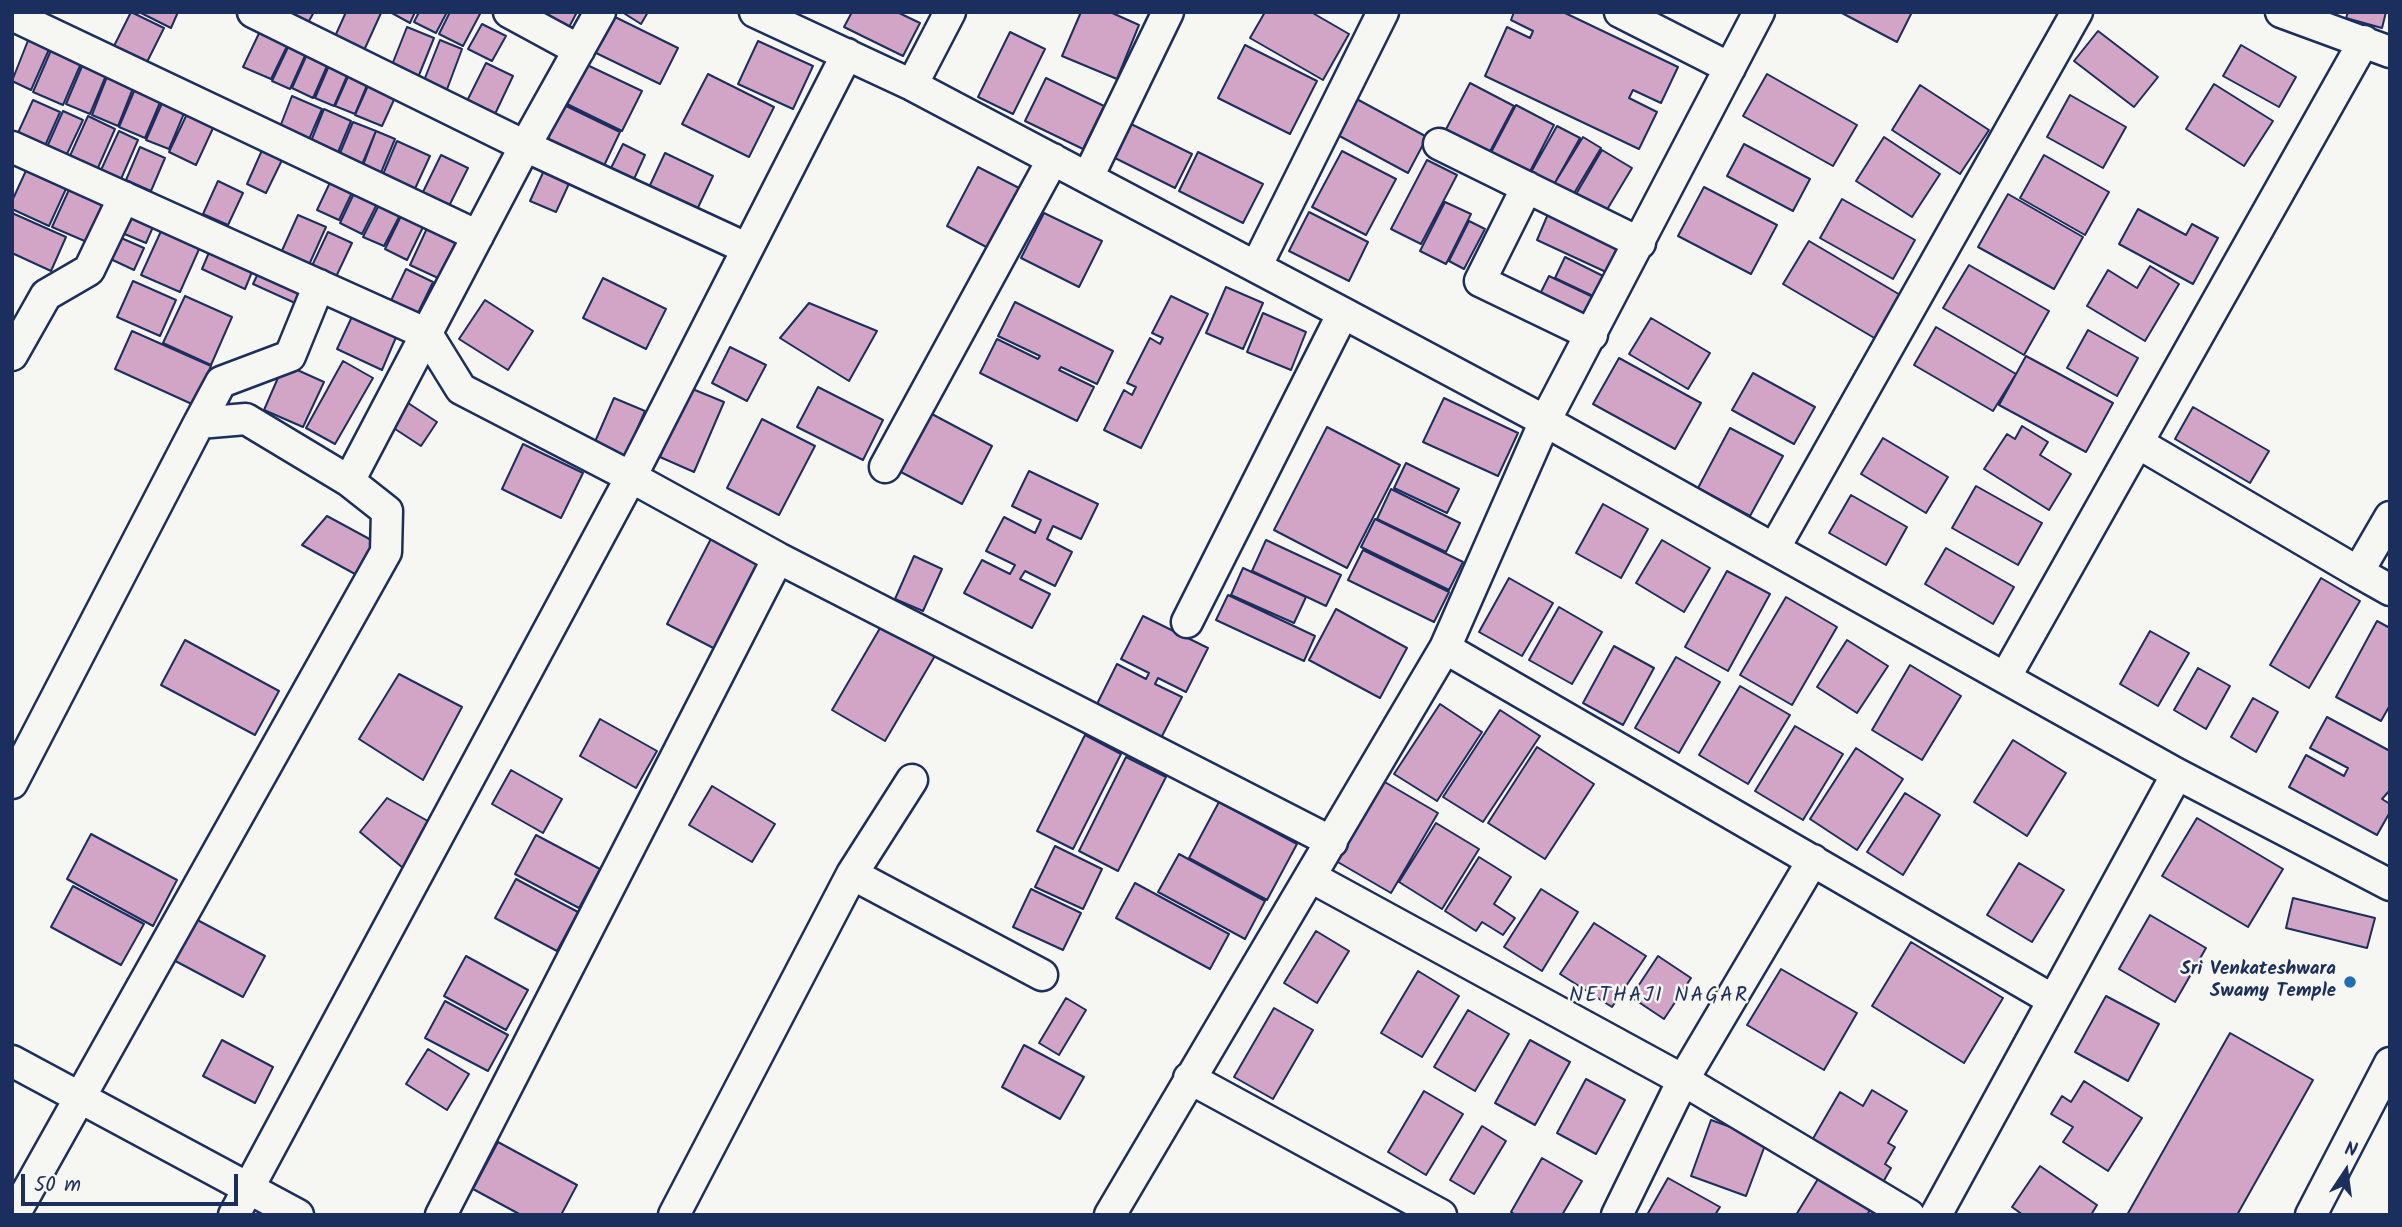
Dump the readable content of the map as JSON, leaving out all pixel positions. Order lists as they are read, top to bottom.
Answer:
{
  "districts": ["NETHAJI NAGAR"],
  "places": ["Sri Venkateshwara Swamy Temple"],
  "scale_bar": "50 m",
  "north": "top"
}
